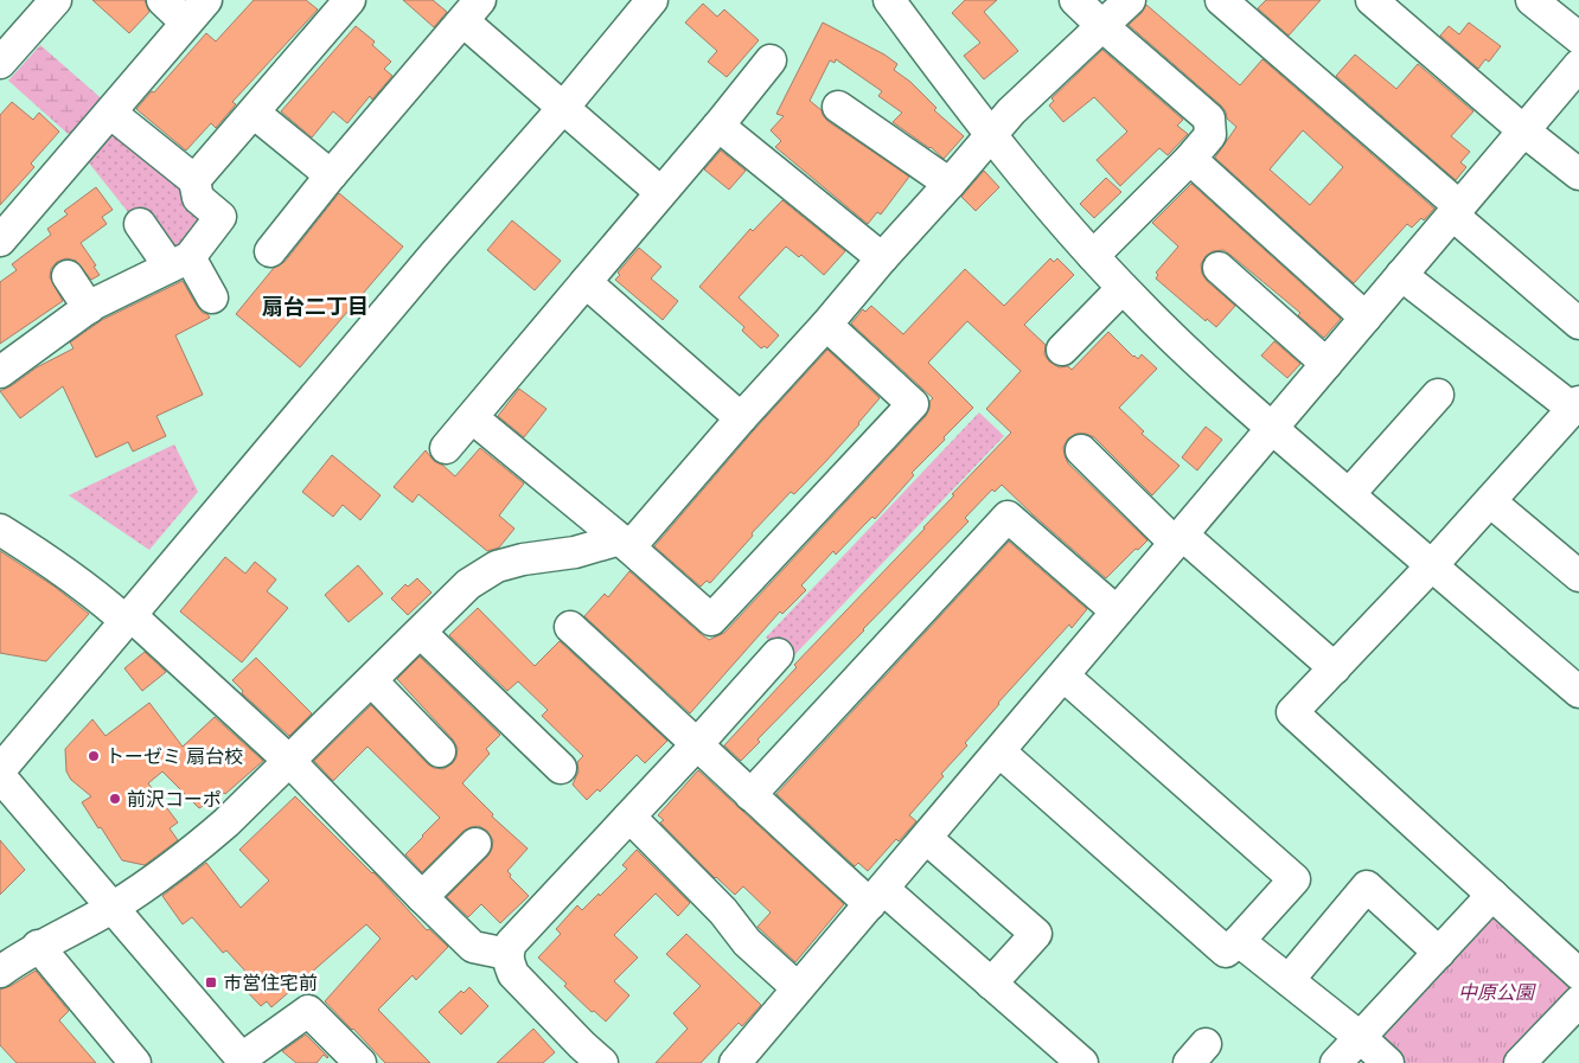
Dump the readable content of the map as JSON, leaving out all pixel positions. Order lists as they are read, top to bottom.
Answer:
{
  "districts": ["扇台二丁目"],
  "parks": ["中原公園"],
  "places": {
    "other": ["トーゼミ 扇台校", "前沢コーポ"],
    "transit": ["市営住宅前"]
  }
}
